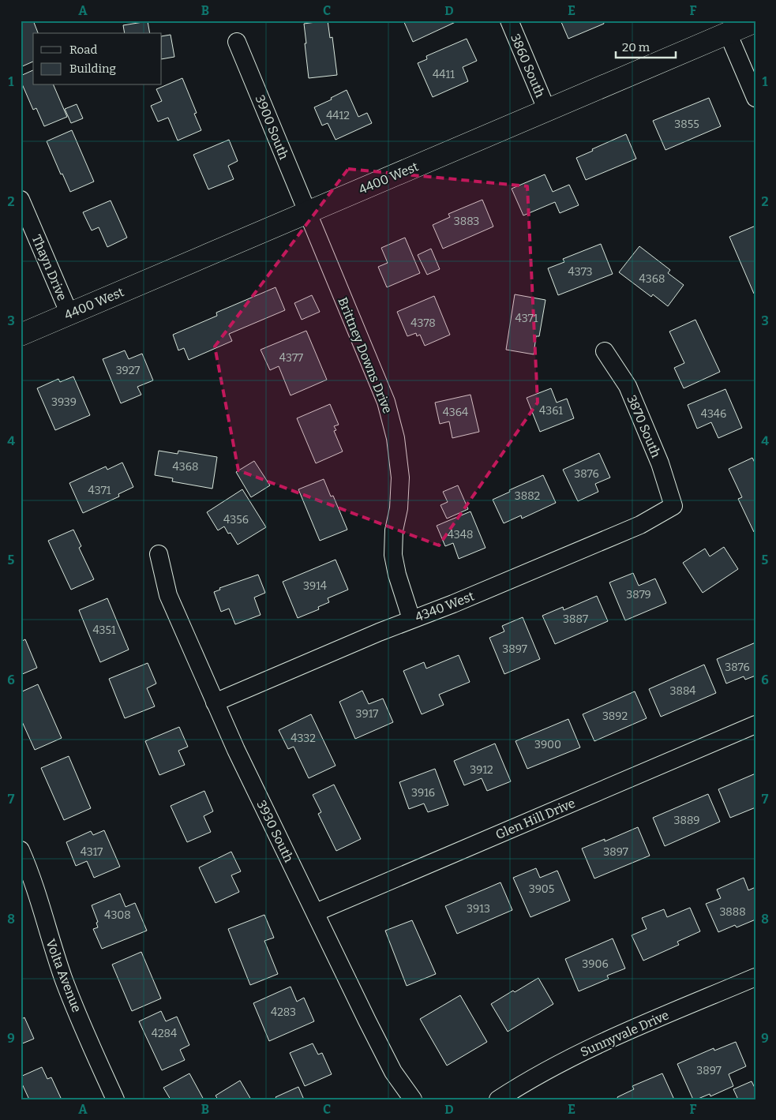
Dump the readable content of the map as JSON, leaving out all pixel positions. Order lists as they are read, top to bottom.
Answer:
{
  "streets": {
    "street": [
      "3860 South",
      "3900 South",
      "4400 West",
      "Thayn Drive",
      "Brittney Downs Drive",
      "3870 South",
      "4340 West",
      "Glen Hill Drive",
      "3930 South",
      "Volta Avenue",
      "Sunnyvale Drive"
    ]
  },
  "crossings": [
    ["3860 South", "4400 West"],
    ["3900 South", "4400 West"],
    ["3900 South", "Brittney Downs Drive"],
    ["4400 West", "Thayn Drive"],
    ["4400 West", "Brittney Downs Drive"],
    ["Brittney Downs Drive", "4340 West"],
    ["3870 South", "4340 West"],
    ["4340 West", "3930 South"],
    ["Glen Hill Drive", "3930 South"]
  ],
  "house_numbers": [
    "4411",
    "4412",
    "3855",
    "3883",
    "4373",
    "4368",
    "4371",
    "4378",
    "4377",
    "3927",
    "3939",
    "4361",
    "4364",
    "4346",
    "4368",
    "3876",
    "4371",
    "3882",
    "4356",
    "4348",
    "3914",
    "3879",
    "3887",
    "4351",
    "3897",
    "3876",
    "3884",
    "3917",
    "3892",
    "4332",
    "3900",
    "3912",
    "3916",
    "3889",
    "4317",
    "3897",
    "3905",
    "3913",
    "3888",
    "4308",
    "3906",
    "4283",
    "4284",
    "3897"
  ],
  "legend": ["Road", "Building"],
  "scale_bar": "20 m",
  "grid": {
    "columns": [
      "A",
      "B",
      "C",
      "D",
      "E",
      "F"
    ],
    "rows": [
      "1",
      "2",
      "3",
      "4",
      "5",
      "6",
      "7",
      "8",
      "9"
    ]
  }
}
